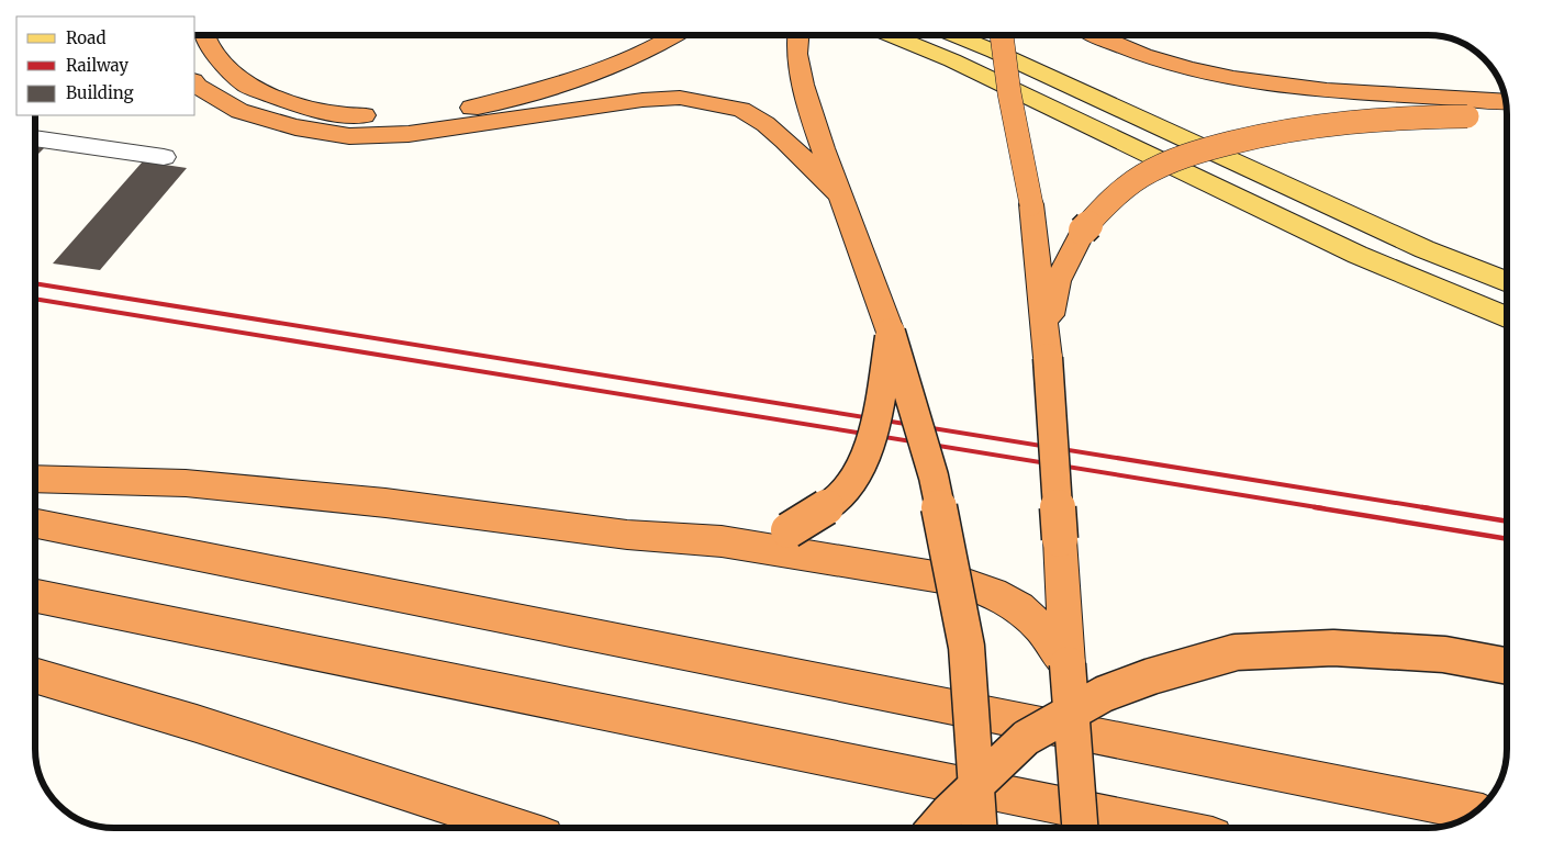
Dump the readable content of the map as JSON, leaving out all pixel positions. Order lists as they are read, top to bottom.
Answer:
{
  "legend": ["Road", "Railway", "Building"]
}
